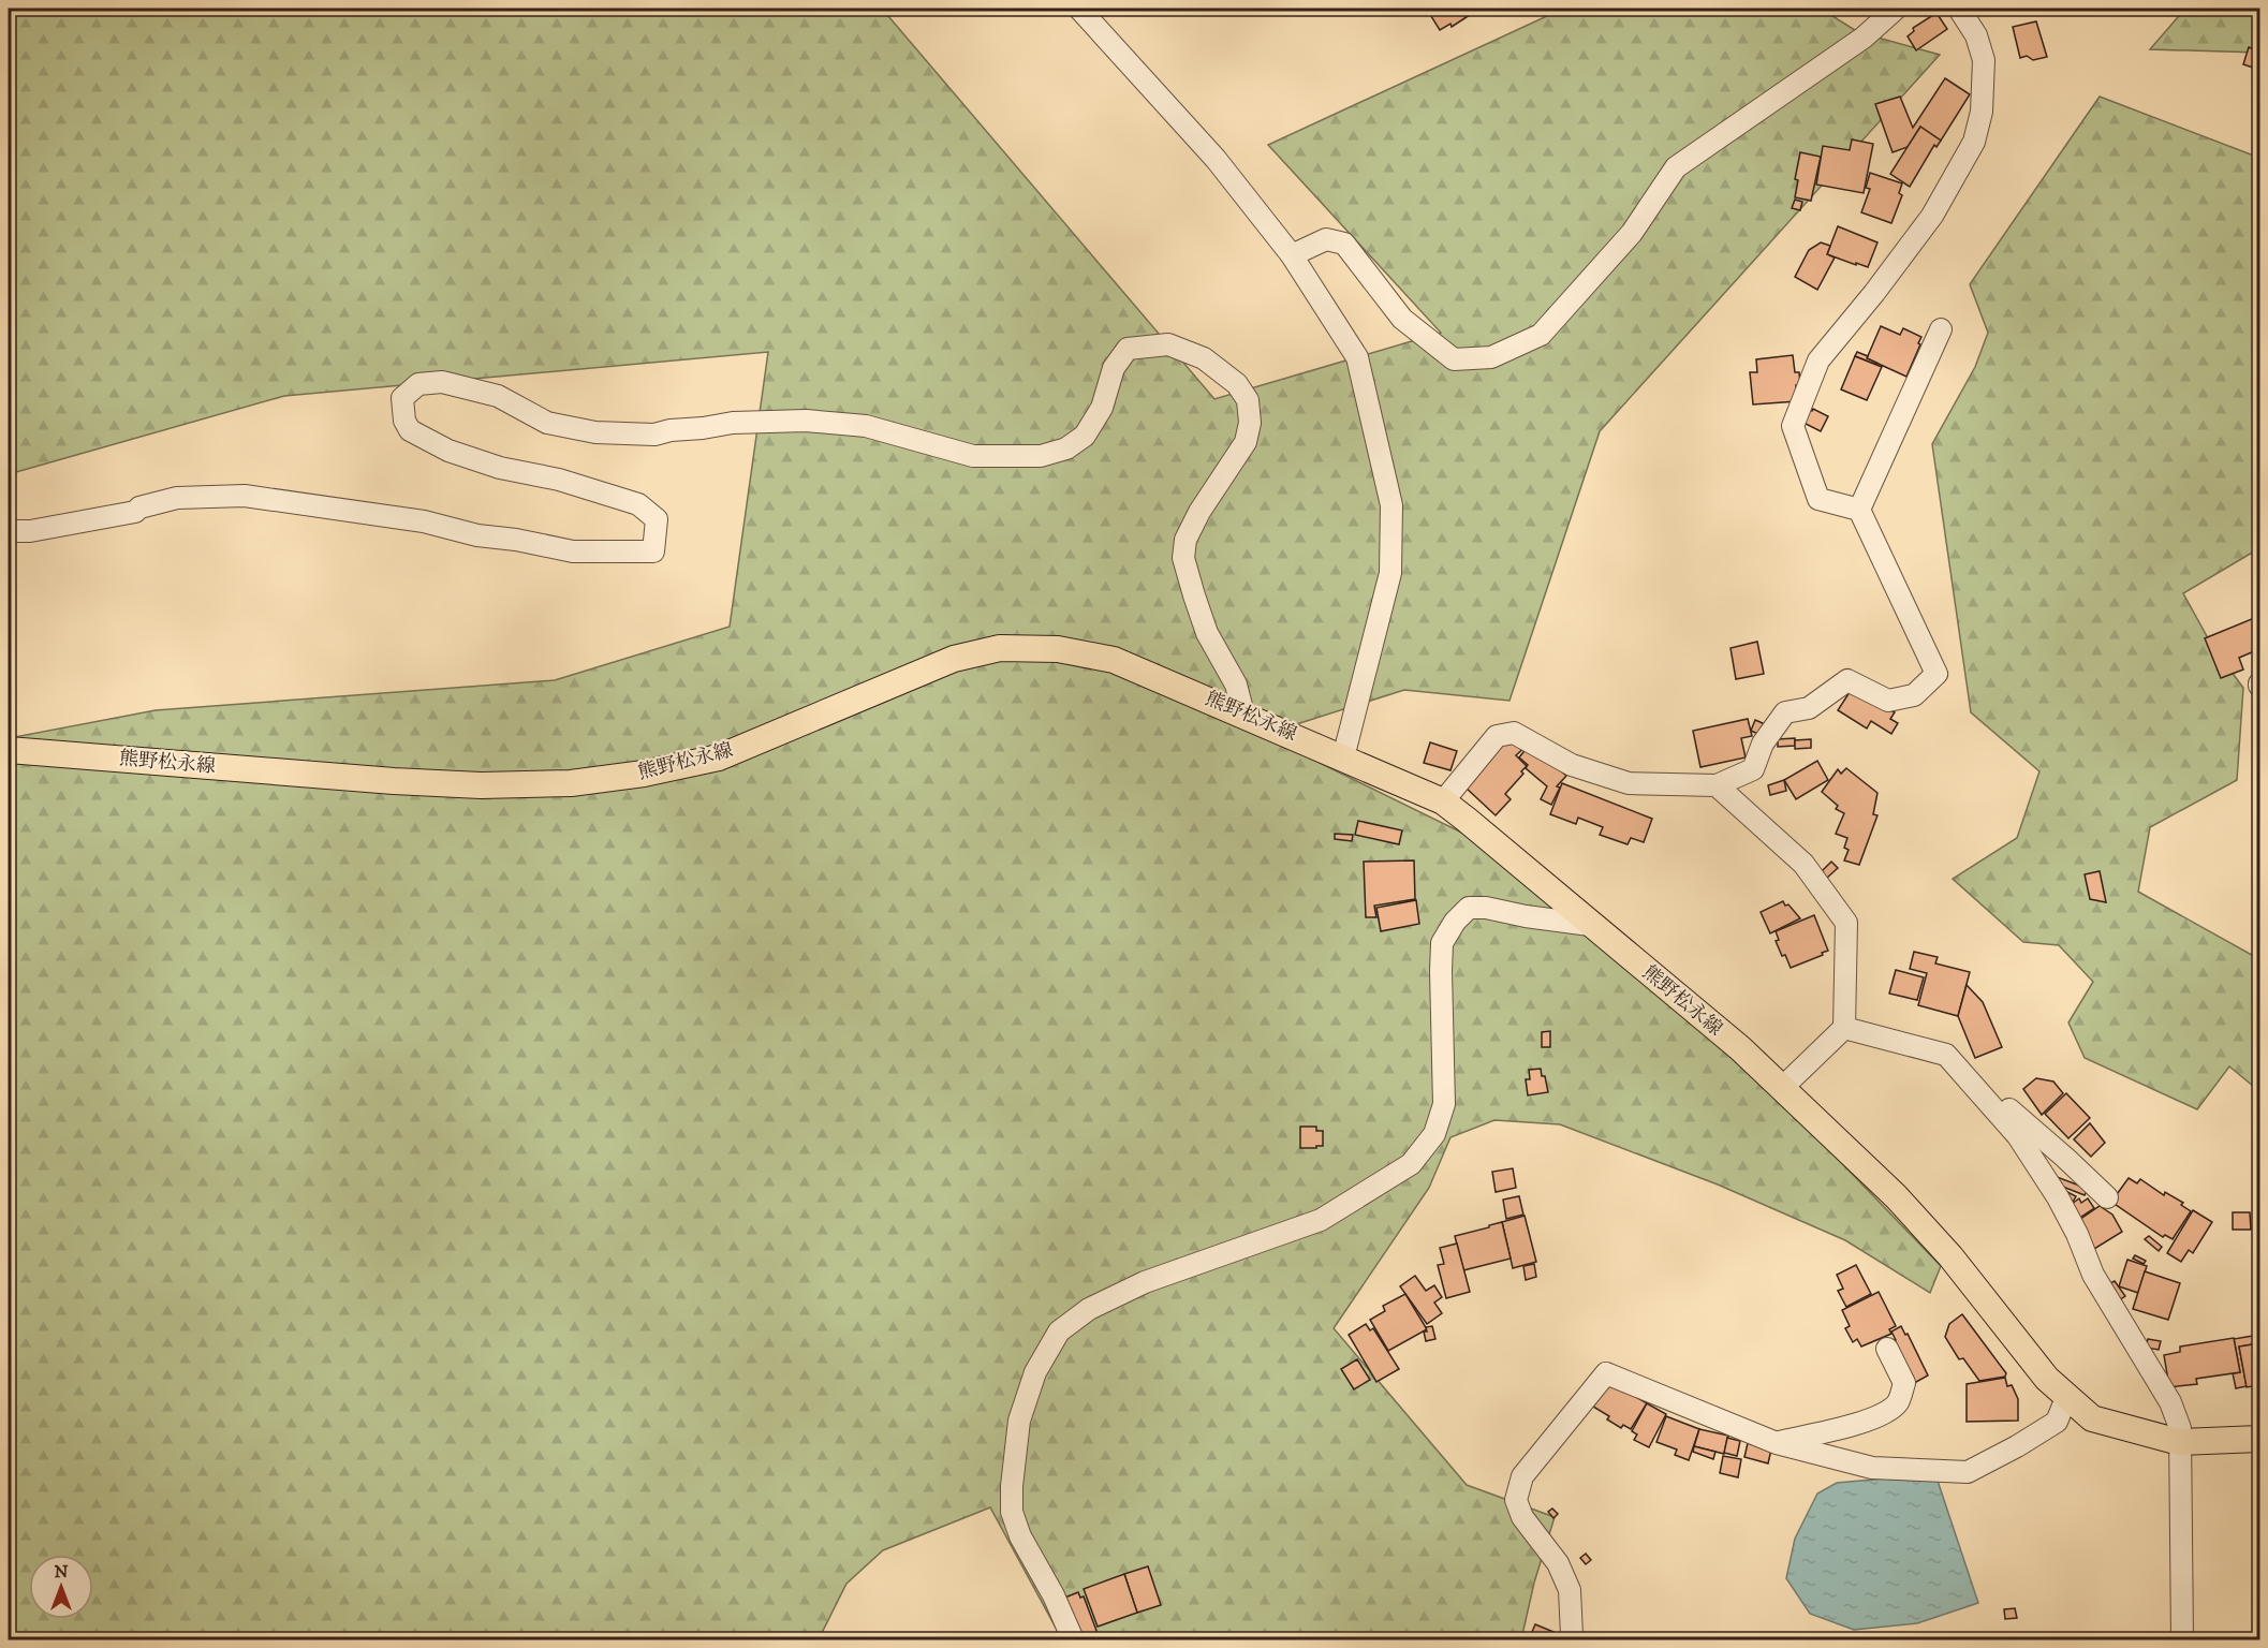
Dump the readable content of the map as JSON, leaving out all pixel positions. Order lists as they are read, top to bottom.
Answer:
{
  "streets": {
    "main road": ["熊野松永線"]
  },
  "north": "top"
}
